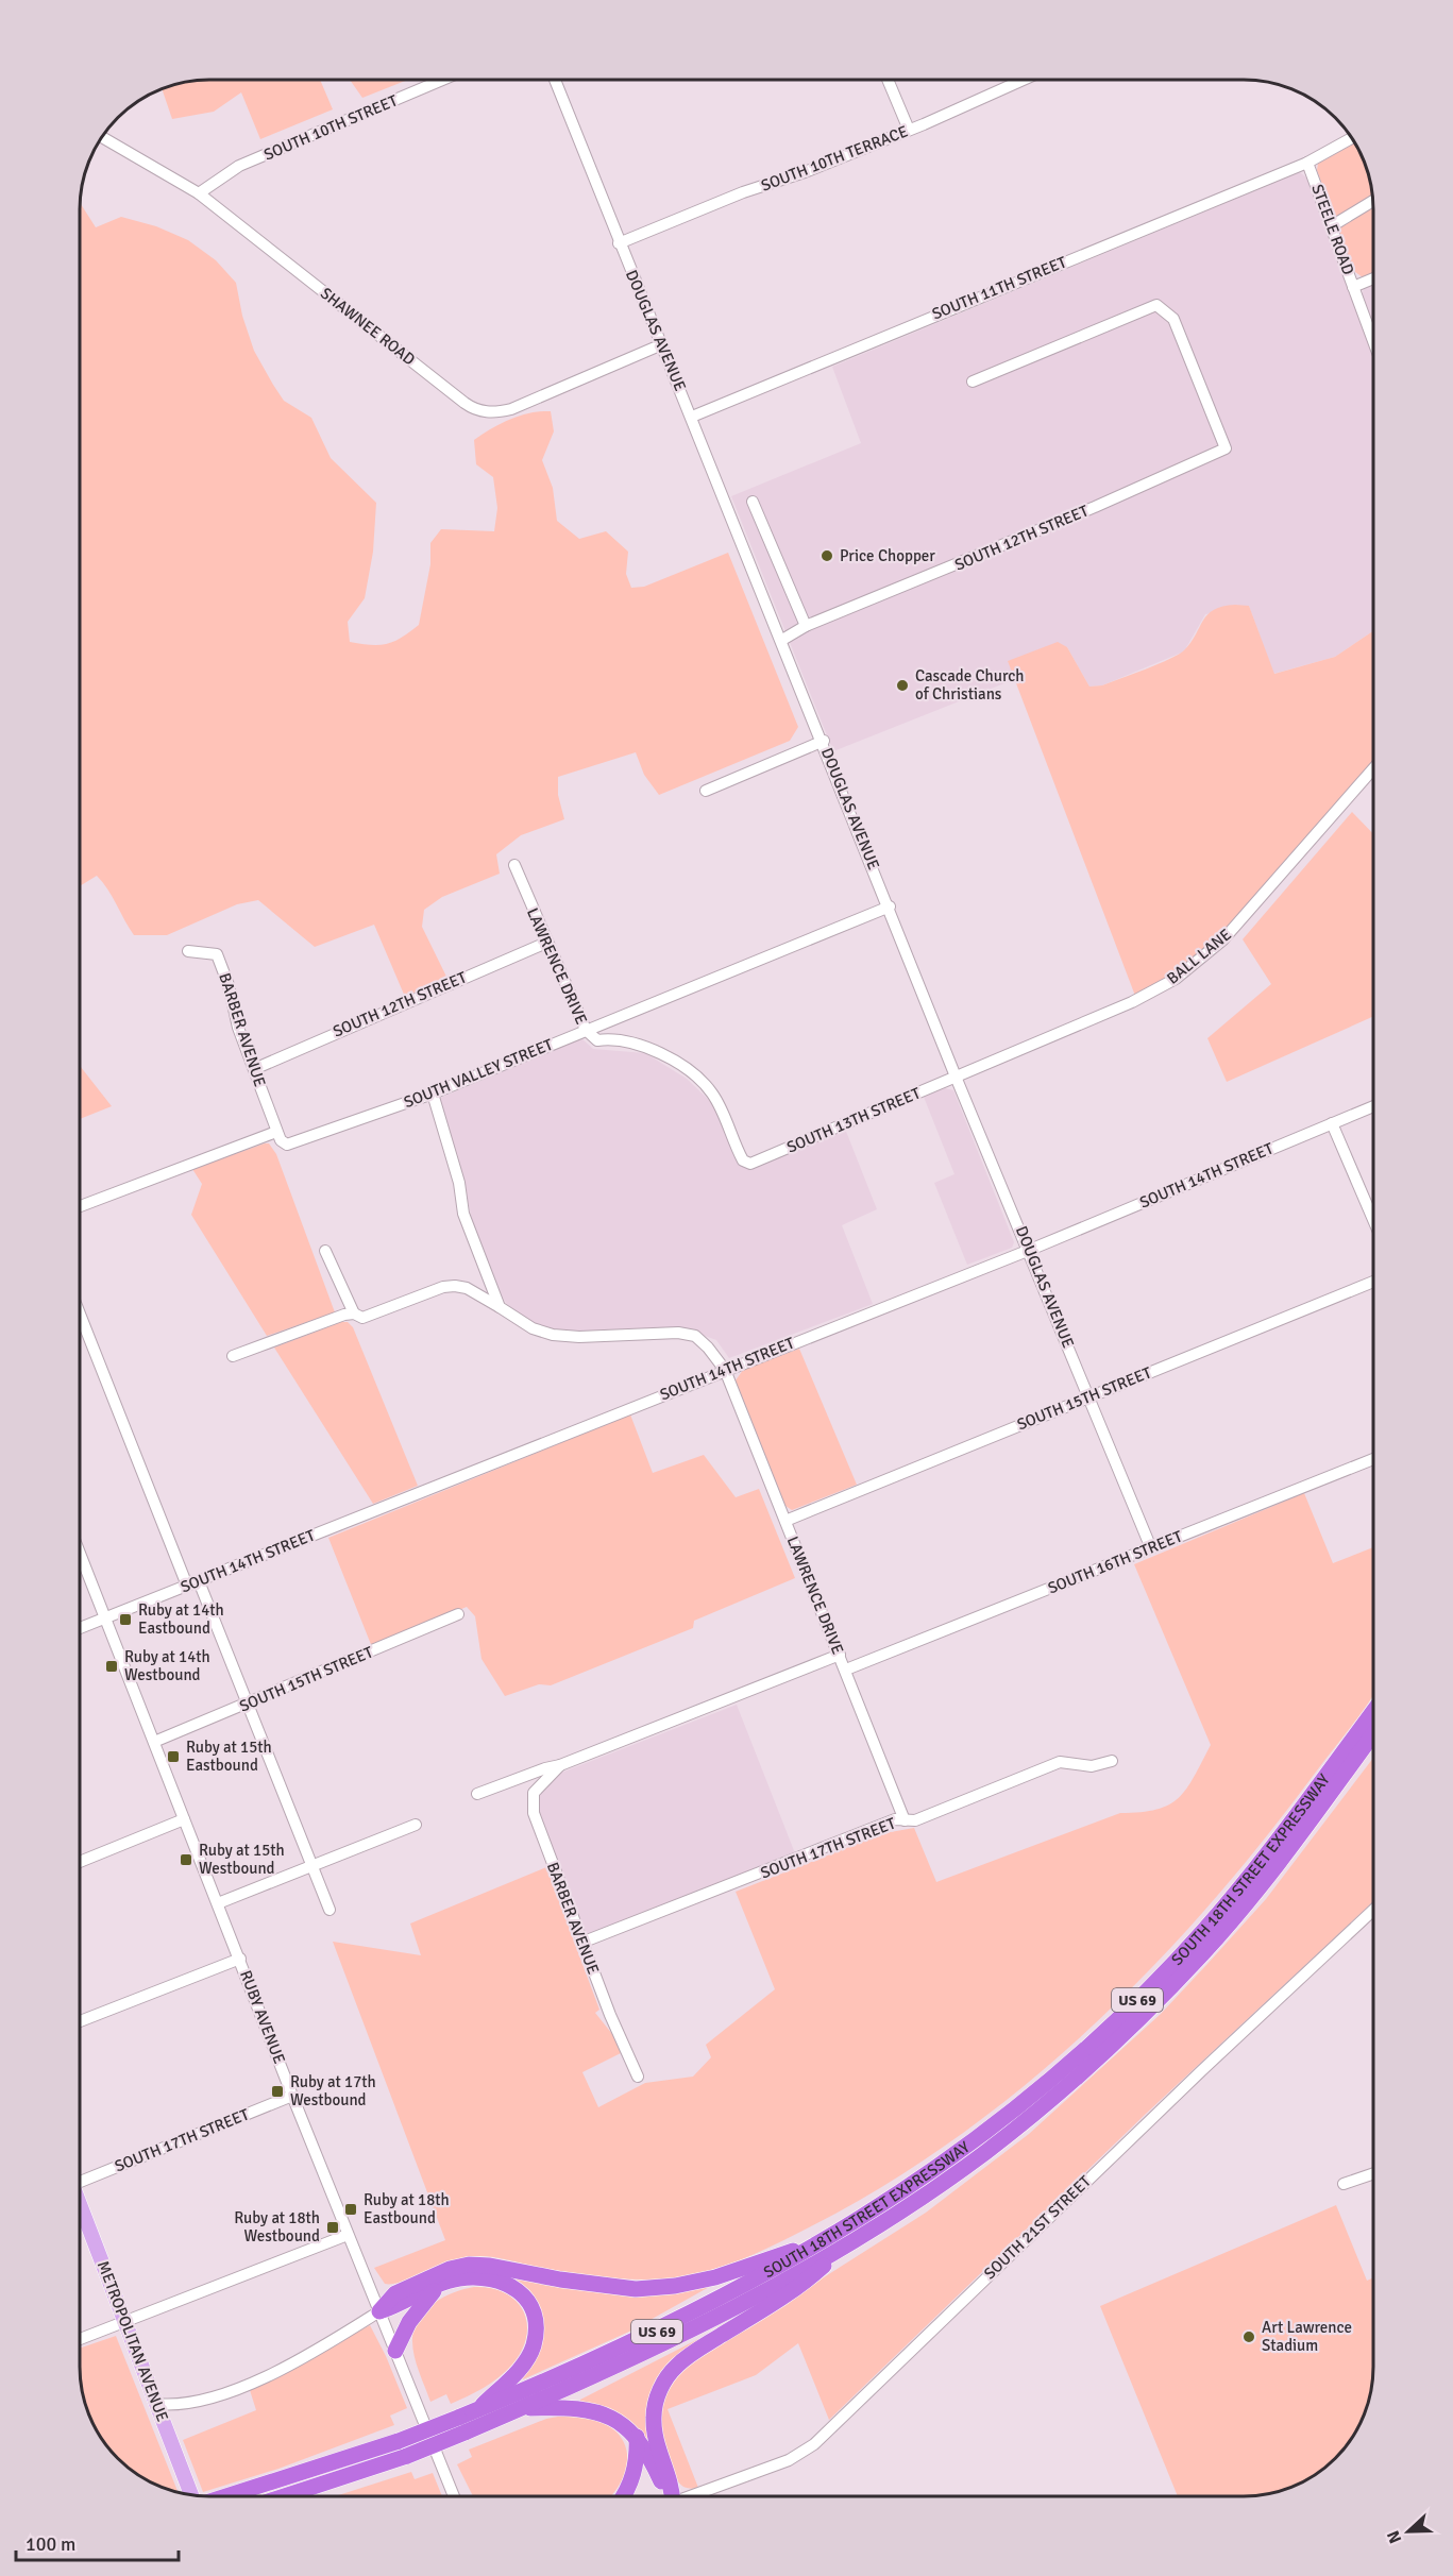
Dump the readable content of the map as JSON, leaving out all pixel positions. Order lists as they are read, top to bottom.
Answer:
{
  "streets": {
    "highway": ["SOUTH 18TH STREET EXPRESSWAY", "US 69"],
    "main road": ["METROPOLITAN AVENUE"],
    "street": [
      "SOUTH 10TH STREET",
      "SOUTH 10TH TERRACE",
      "STEELE ROAD",
      "SOUTH 11TH STREET",
      "SHAWNEE ROAD",
      "DOUGLAS AVENUE",
      "SOUTH 12TH STREET",
      "BALL LANE",
      "LAWRENCE DRIVE",
      "BARBER AVENUE",
      "SOUTH VALLEY STREET",
      "SOUTH 13TH STREET",
      "SOUTH 14TH STREET",
      "SOUTH 15TH STREET",
      "SOUTH 16TH STREET",
      "SOUTH 17TH STREET",
      "RUBY AVENUE",
      "SOUTH 21ST STREET"
    ]
  },
  "crossings": [
    ["SOUTH 10TH STREET", "SHAWNEE ROAD"],
    ["SOUTH 10TH TERRACE", "DOUGLAS AVENUE"],
    ["STEELE ROAD", "SOUTH 11TH STREET"],
    ["SOUTH 11TH STREET", "DOUGLAS AVENUE"],
    ["SHAWNEE ROAD", "DOUGLAS AVENUE"],
    ["DOUGLAS AVENUE", "SOUTH 12TH STREET"],
    ["DOUGLAS AVENUE", "BALL LANE"],
    ["DOUGLAS AVENUE", "SOUTH VALLEY STREET"],
    ["DOUGLAS AVENUE", "SOUTH 13TH STREET"],
    ["DOUGLAS AVENUE", "SOUTH 14TH STREET"],
    ["DOUGLAS AVENUE", "SOUTH 15TH STREET"],
    ["DOUGLAS AVENUE", "SOUTH 16TH STREET"],
    ["SOUTH 12TH STREET", "LAWRENCE DRIVE"],
    ["SOUTH 12TH STREET", "BARBER AVENUE"],
    ["BALL LANE", "SOUTH 13TH STREET"],
    ["LAWRENCE DRIVE", "SOUTH VALLEY STREET"],
    ["LAWRENCE DRIVE", "SOUTH 13TH STREET"],
    ["LAWRENCE DRIVE", "SOUTH 14TH STREET"],
    ["LAWRENCE DRIVE", "SOUTH 15TH STREET"],
    ["LAWRENCE DRIVE", "SOUTH 16TH STREET"],
    ["LAWRENCE DRIVE", "SOUTH 17TH STREET"],
    ["BARBER AVENUE", "SOUTH VALLEY STREET"],
    ["BARBER AVENUE", "SOUTH 17TH STREET"],
    ["SOUTH 14TH STREET", "RUBY AVENUE"],
    ["SOUTH 15TH STREET", "RUBY AVENUE"],
    ["SOUTH 17TH STREET", "RUBY AVENUE"]
  ],
  "places": {
    "other": ["Price Chopper", "Cascade Church of Christians", "Art Lawrence Stadium"],
    "transit": [
      "Ruby at 14th Eastbound",
      "Ruby at 14th Westbound",
      "Ruby at 15th Eastbound",
      "Ruby at 15th Westbound",
      "Ruby at 17th Westbound",
      "Ruby at 18th Eastbound",
      "Ruby at 18th Westbound"
    ]
  },
  "scale_bar": "100 m",
  "north": "left"
}
